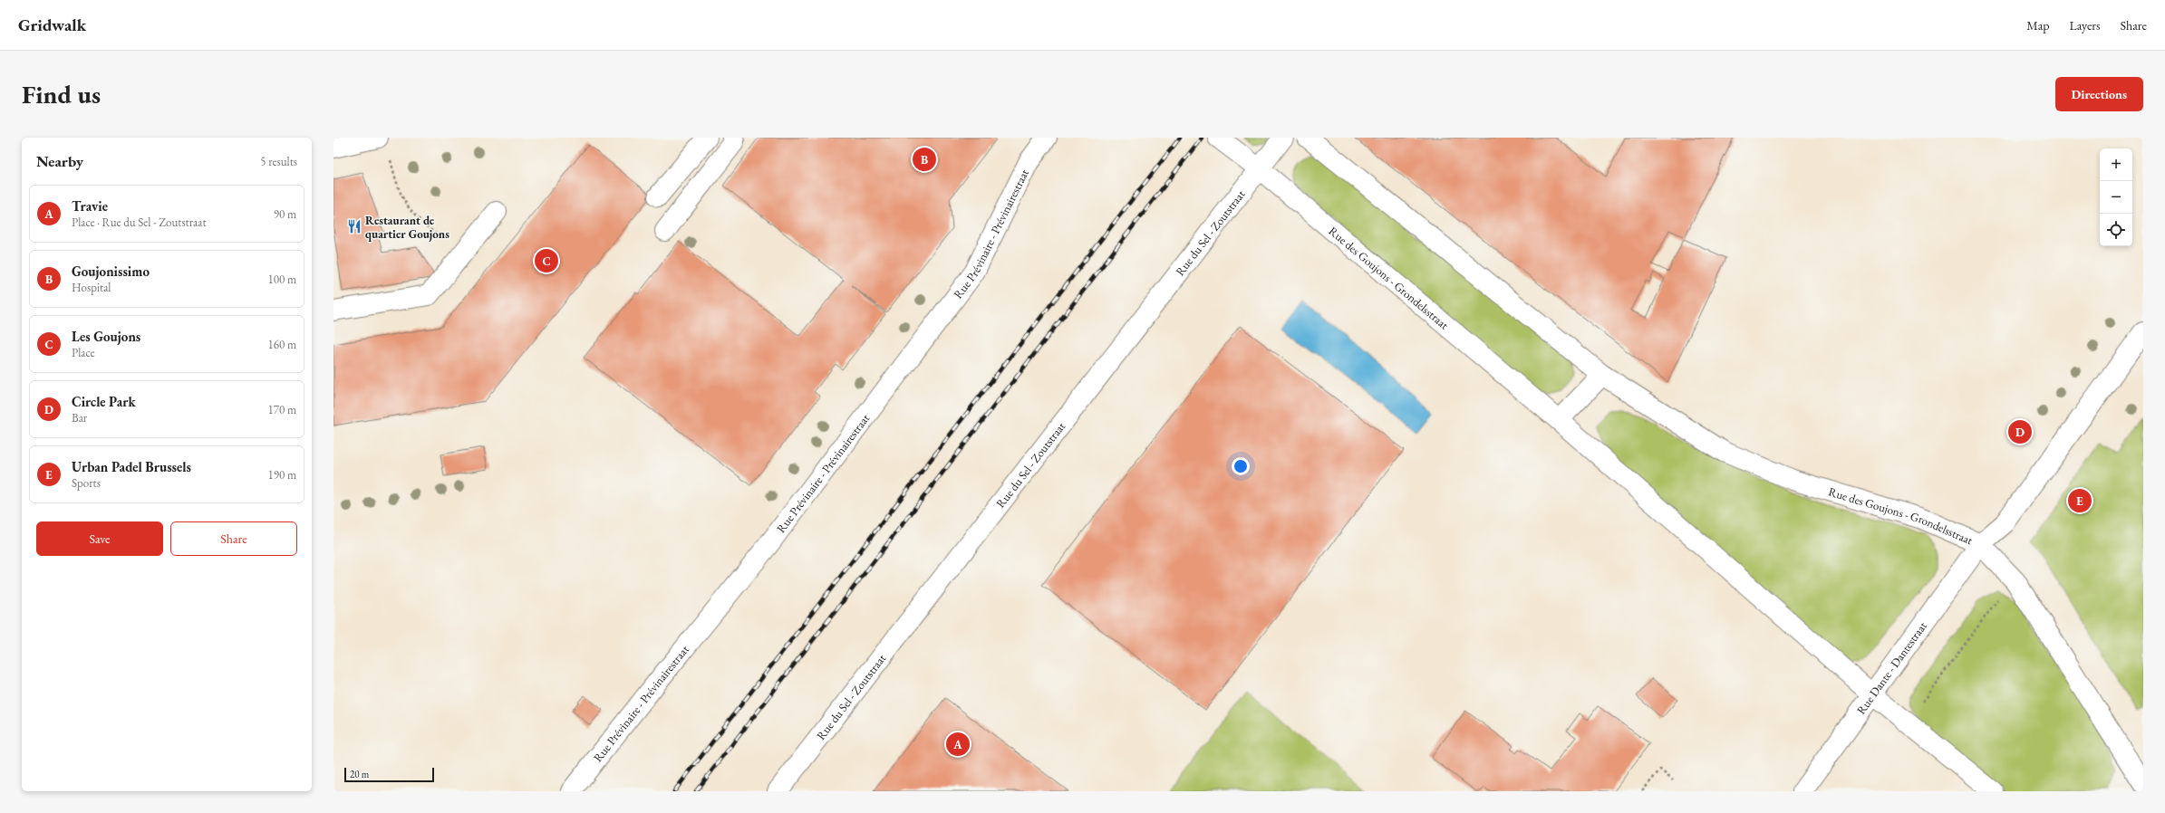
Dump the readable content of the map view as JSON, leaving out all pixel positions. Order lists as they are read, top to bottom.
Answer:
{
  "streets": {
    "street": [
      "Rue Prévinaire - Prévinairestraat",
      "Rue du Sel - Zoutstraat",
      "Rue des Goujons - Grondelsstraat",
      "Rue Dante - Dantestraat"
    ]
  },
  "crossings": [
    ["Rue du Sel - Zoutstraat", "Rue des Goujons - Grondelsstraat"],
    ["Rue des Goujons - Grondelsstraat", "Rue Dante - Dantestraat"]
  ],
  "places": {
    "restaurant": ["Restaurant de quartier Goujons"]
  },
  "scale_bar": "20 m",
  "page": {
    "header": "Gridwalk",
    "nav": ["Map", "Layers", "Share"],
    "buttons": [
      "Directions",
      ["Save", "Share"]
    ],
    "title": "Find us",
    "heading": ["Nearby", "5 results"],
    "pins": [
      "B",
      "C",
      "D",
      "E",
      "A"
    ],
    "map_buttons": ["+", "−"],
    "list": [
      {
        "mark": "A",
        "name": "Travie",
        "note": "Place · Rue du Sel - Zoutstraat",
        "value": "90 m"
      },
      {
        "mark": "B",
        "name": "Goujonissimo",
        "note": "Hospital",
        "value": "100 m"
      },
      {
        "mark": "C",
        "name": "Les Goujons",
        "note": "Place",
        "value": "160 m"
      },
      {
        "mark": "D",
        "name": "Circle Park",
        "note": "Bar",
        "value": "170 m"
      },
      {
        "mark": "E",
        "name": "Urban Padel Brussels",
        "note": "Sports",
        "value": "190 m"
      }
    ],
    "scale": "20 m"
  }
}
